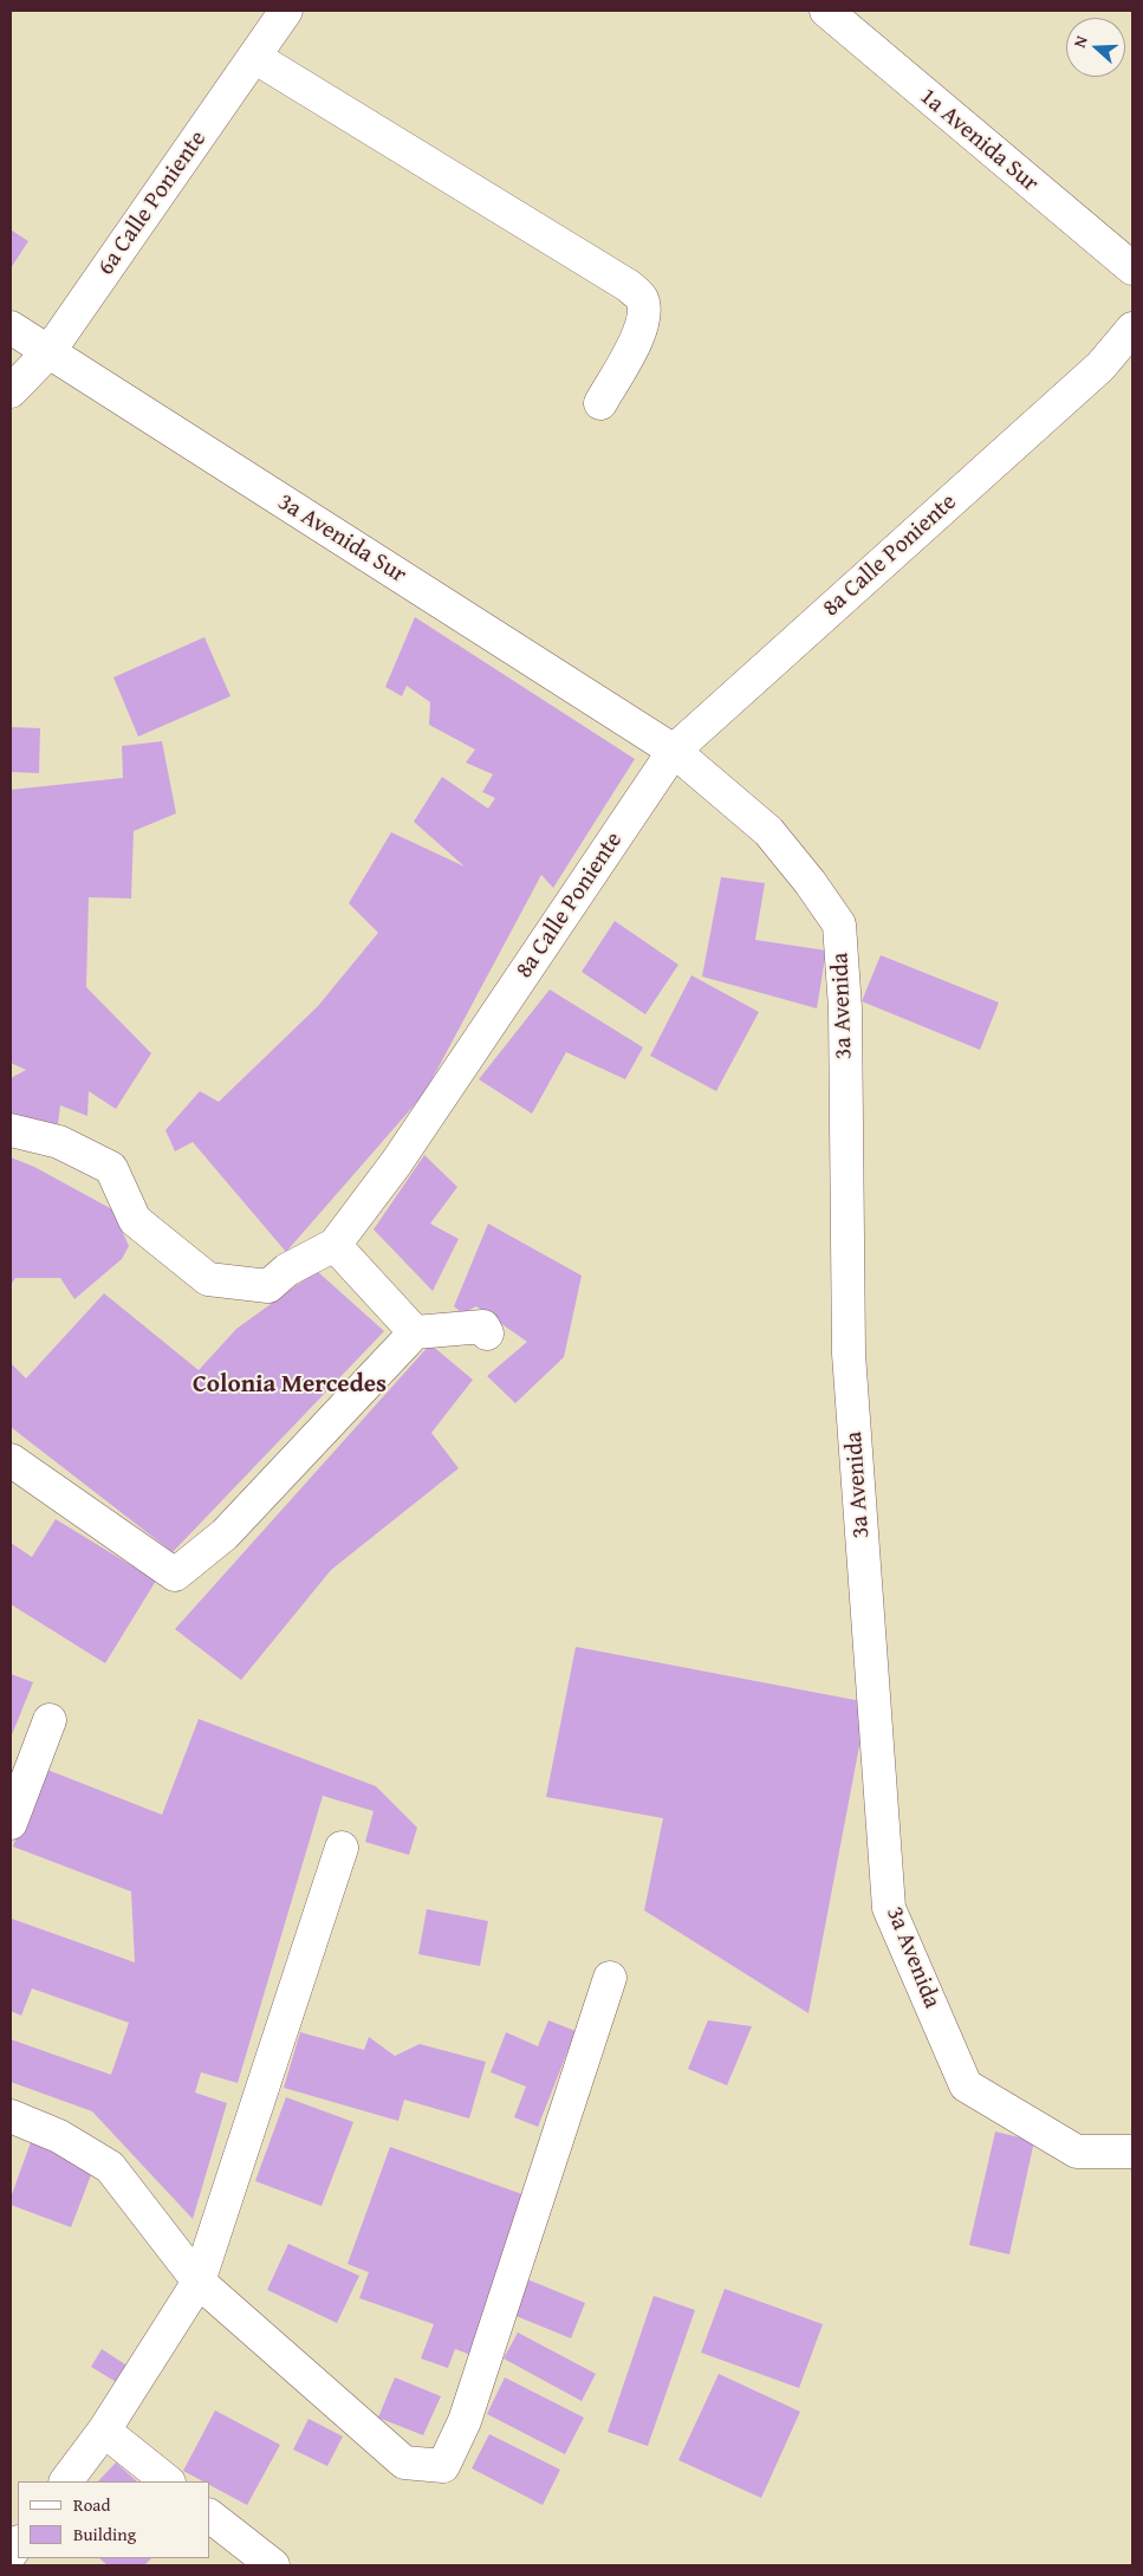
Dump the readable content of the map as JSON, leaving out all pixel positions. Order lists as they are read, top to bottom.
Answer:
{
  "streets": {
    "street": [
      "1a Avenida Sur",
      "6a Calle Poniente",
      "3a Avenida Sur",
      "8a Calle Poniente",
      "3a Avenida"
    ]
  },
  "crossings": [
    ["6a Calle Poniente", "3a Avenida Sur"],
    ["3a Avenida Sur", "8a Calle Poniente"],
    ["3a Avenida Sur", "3a Avenida"],
    ["8a Calle Poniente", "3a Avenida"]
  ],
  "districts": ["Colonia Mercedes"],
  "legend": ["Road", "Building"],
  "north": "left"
}
